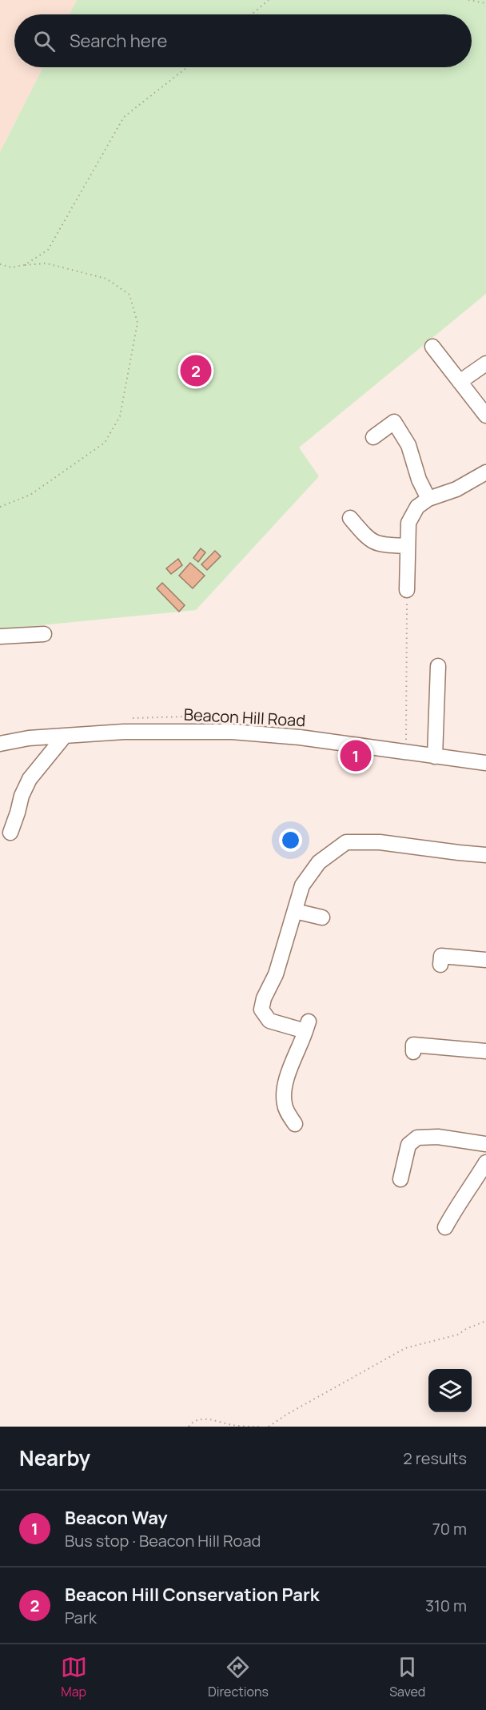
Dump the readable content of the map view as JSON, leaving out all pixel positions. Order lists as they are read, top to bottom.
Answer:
{
  "streets": {
    "street": ["Beacon Hill Road"]
  },
  "page": {
    "search": "Search here",
    "pins": ["2", "1"],
    "heading": ["Nearby", "2 results"],
    "list": [
      {
        "mark": "1",
        "name": "Beacon Way",
        "note": "Bus stop · Beacon Hill Road",
        "value": "70 m"
      },
      {
        "mark": "2",
        "name": "Beacon Hill Conservation Park",
        "note": "Park",
        "value": "310 m"
      }
    ],
    "nav": ["Map", "Directions", "Saved"]
  }
}
